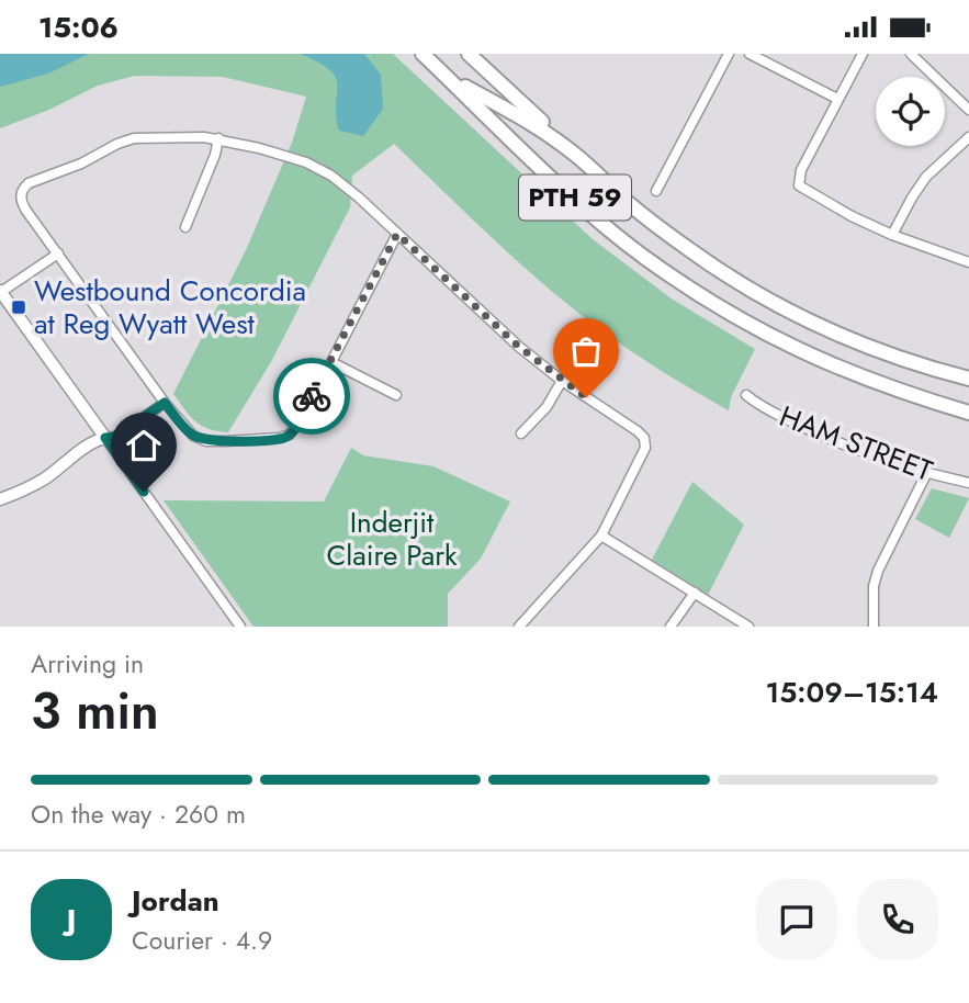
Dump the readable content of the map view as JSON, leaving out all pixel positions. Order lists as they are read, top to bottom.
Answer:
{
  "streets": {
    "main road": ["PTH 59"],
    "street": ["HAM STREET"]
  },
  "parks": ["Inderjit Claire Park"],
  "places": {
    "transit": ["Westbound Concordia at Reg Wyatt West"]
  },
  "page": {
    "status": "15:06",
    "heading": ["3 min", "Arriving in", "15:09–15:14"],
    "panel": ["Jordan", "Courier · 4.9"],
    "bar": "On the way · 260 m",
    "round": "J"
  }
}
